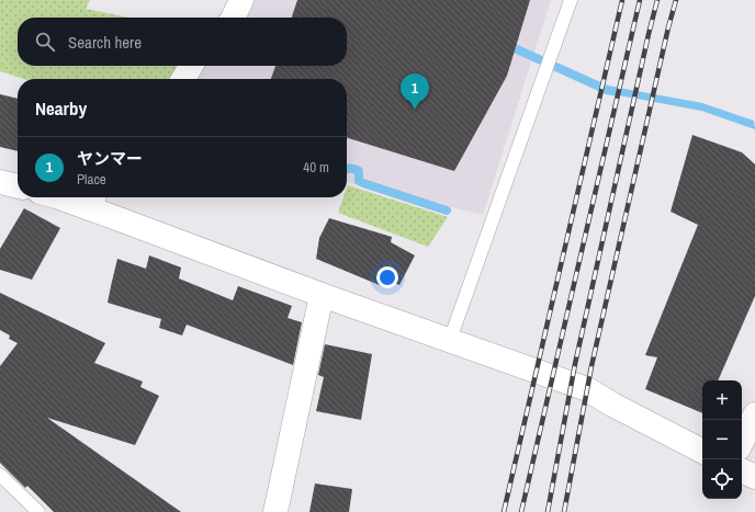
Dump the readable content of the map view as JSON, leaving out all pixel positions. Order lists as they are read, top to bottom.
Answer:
{
  "page": {
    "search": "Search here",
    "pins": "1",
    "heading": "Nearby",
    "list": [
      {
        "mark": "1",
        "name": "ヤンマー",
        "note": "Place",
        "value": "40 m"
      }
    ],
    "map_buttons": ["+", "−"]
  }
}
